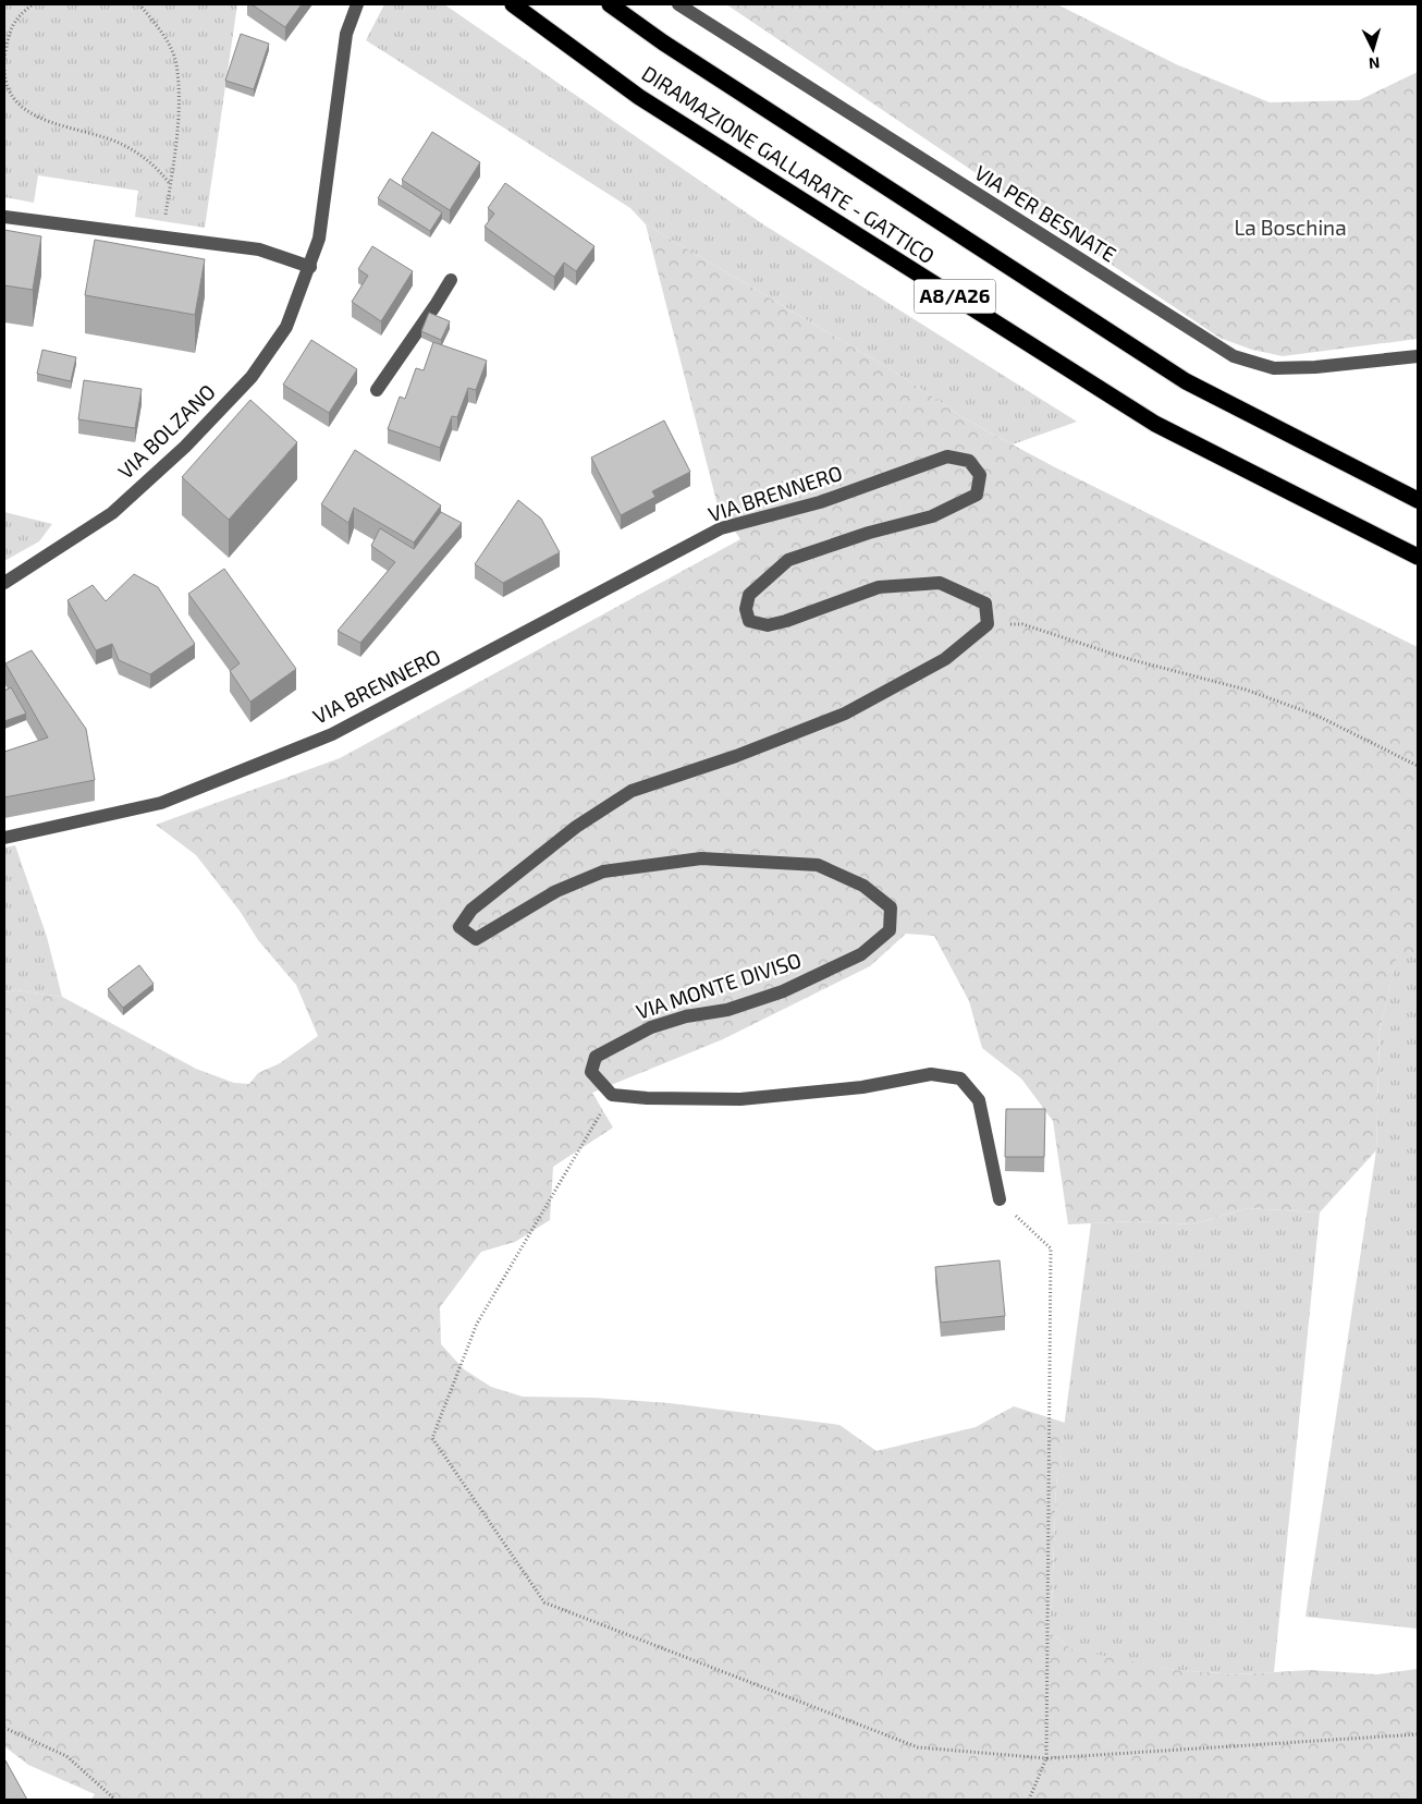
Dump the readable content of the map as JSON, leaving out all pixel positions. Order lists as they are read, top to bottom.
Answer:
{
  "streets": {
    "highway": ["DIRAMAZIONE GALLARATE - GATTICO", "A8/A26"],
    "street": [
      "VIA PER BESNATE",
      "VIA BOLZANO",
      "VIA BRENNERO",
      "VIA MONTE DIVISO"
    ]
  },
  "crossings": [
    ["VIA BRENNERO", "VIA MONTE DIVISO"]
  ],
  "parks": ["La Boschina"],
  "north": "bottom"
}
